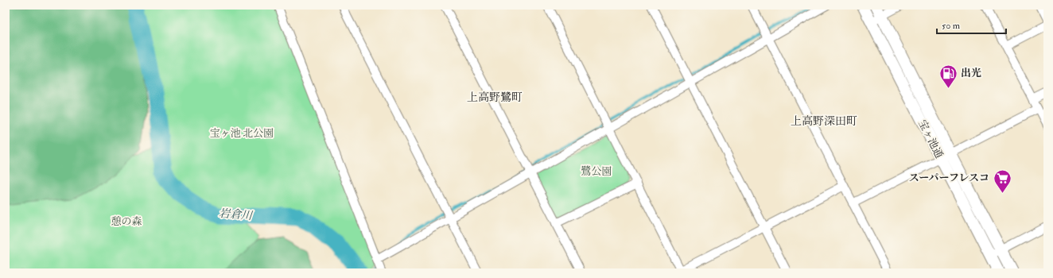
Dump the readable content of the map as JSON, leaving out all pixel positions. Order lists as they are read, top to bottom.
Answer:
{
  "streets": {
    "street": ["宝ヶ池通"]
  },
  "districts": ["上高野鷺町", "上高野深田町"],
  "water": ["岩倉川"],
  "parks": ["宝ヶ池 北公園", "鷺公園", "憩の森"],
  "places": {
    "fuel station": ["出光"],
    "supermarket": ["スーパーフレスコ"]
  },
  "scale_bar": "50 m"
}
